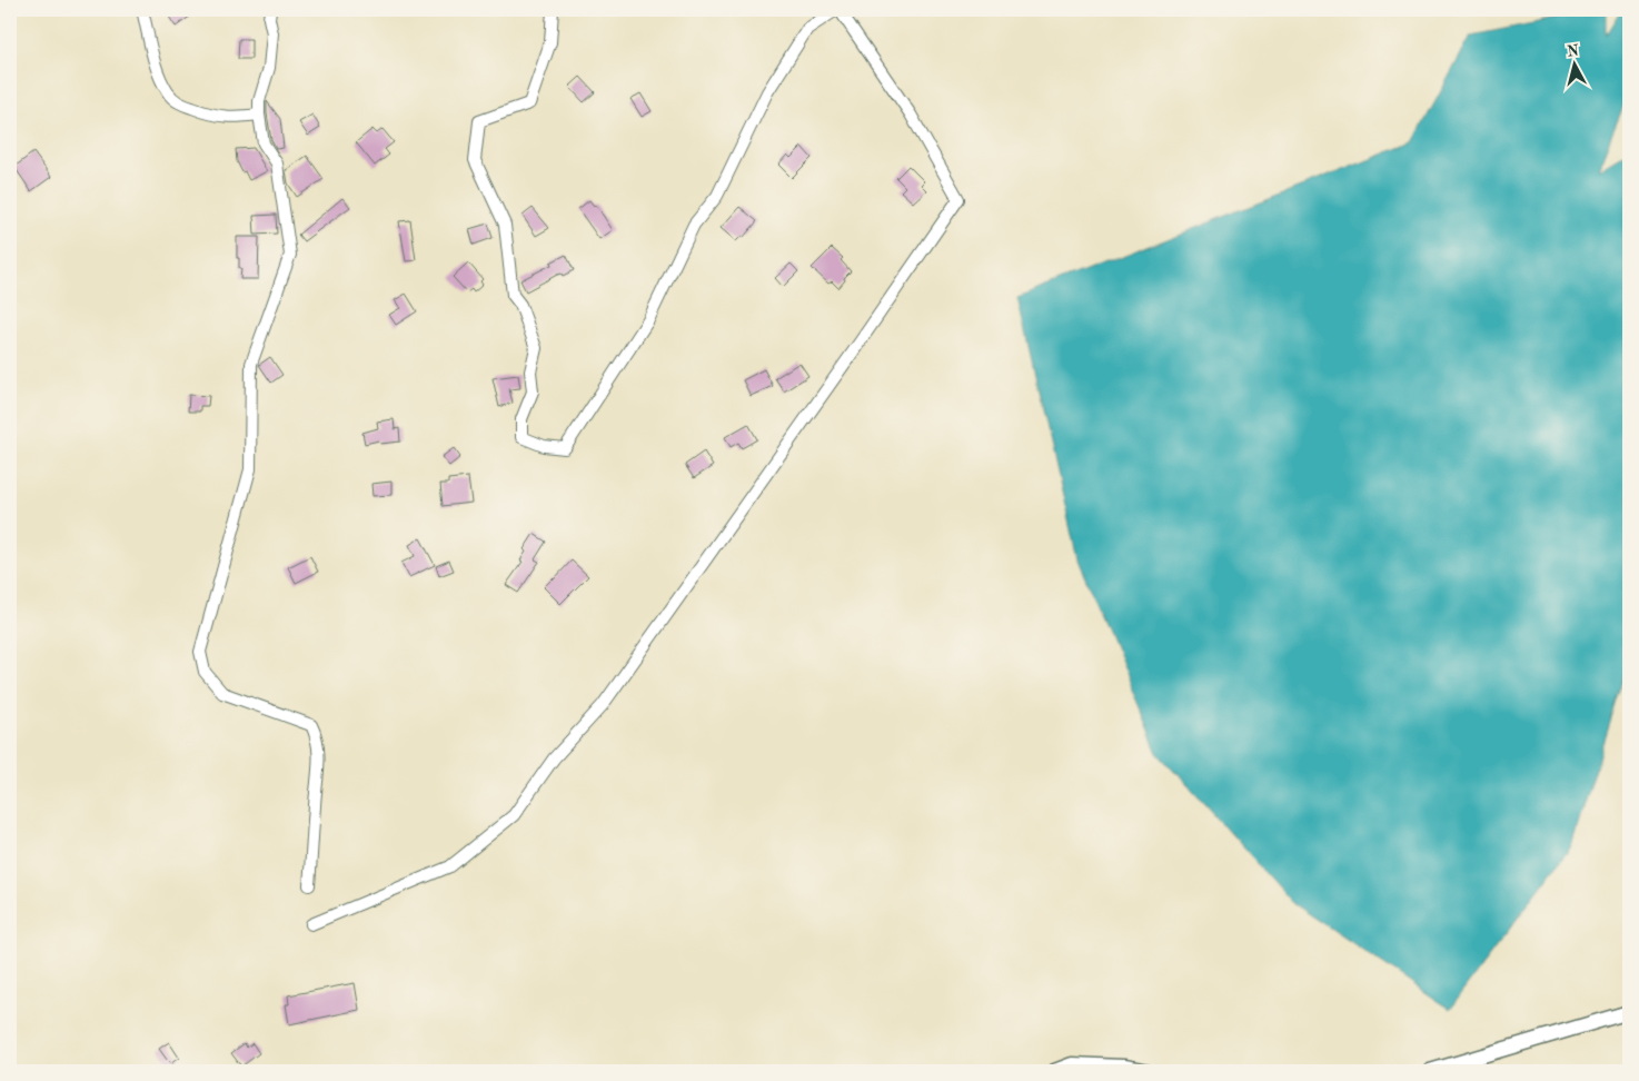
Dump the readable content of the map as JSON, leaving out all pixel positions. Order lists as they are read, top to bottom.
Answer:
{
  "north": "top"
}
